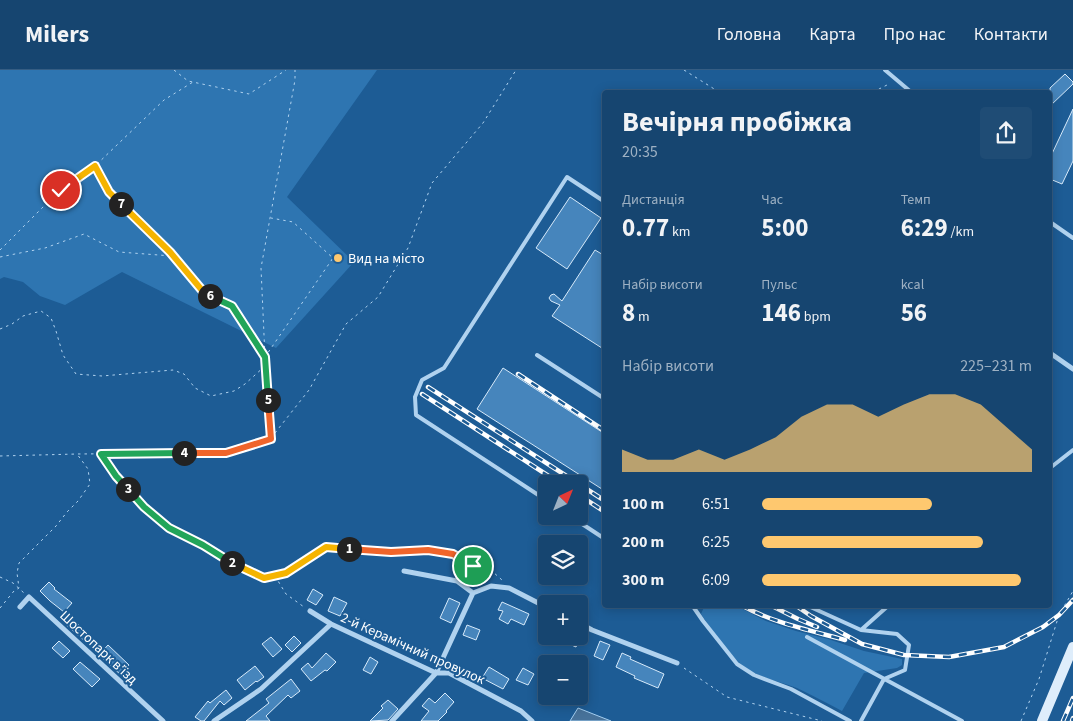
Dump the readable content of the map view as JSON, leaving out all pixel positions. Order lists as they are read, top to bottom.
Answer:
{
  "streets": {
    "street": ["Шостопарк в’їзд", "2-й Керамічний провулок"]
  },
  "places": ["Вид на місто"],
  "north": "top right",
  "page": {
    "header": "Milers",
    "nav": [
      "Головна",
      "Карта",
      "Про нас",
      "Контакти"
    ],
    "heading": ["Вечірня пробіжка", "20:35"],
    "stats": [
      ["Дистанція", "0.77 km"],
      ["Час", "5:00"],
      ["Темп", "6:29 /km"],
      ["Набір висоти", "8 m"],
      ["Пульс", "146 bpm"],
      ["kcal", "56"]
    ],
    "pins": [
      "7",
      "6",
      "5",
      "4",
      "3",
      "1",
      "2"
    ],
    "chart": ["Набір висоти", "225–231 m"],
    "map_buttons": ["+", "−"],
    "list": [
      {
        "name": "100 m",
        "note": "6:51"
      },
      {
        "name": "200 m",
        "note": "6:25"
      },
      {
        "name": "300 m",
        "note": "6:09"
      }
    ]
  }
}
